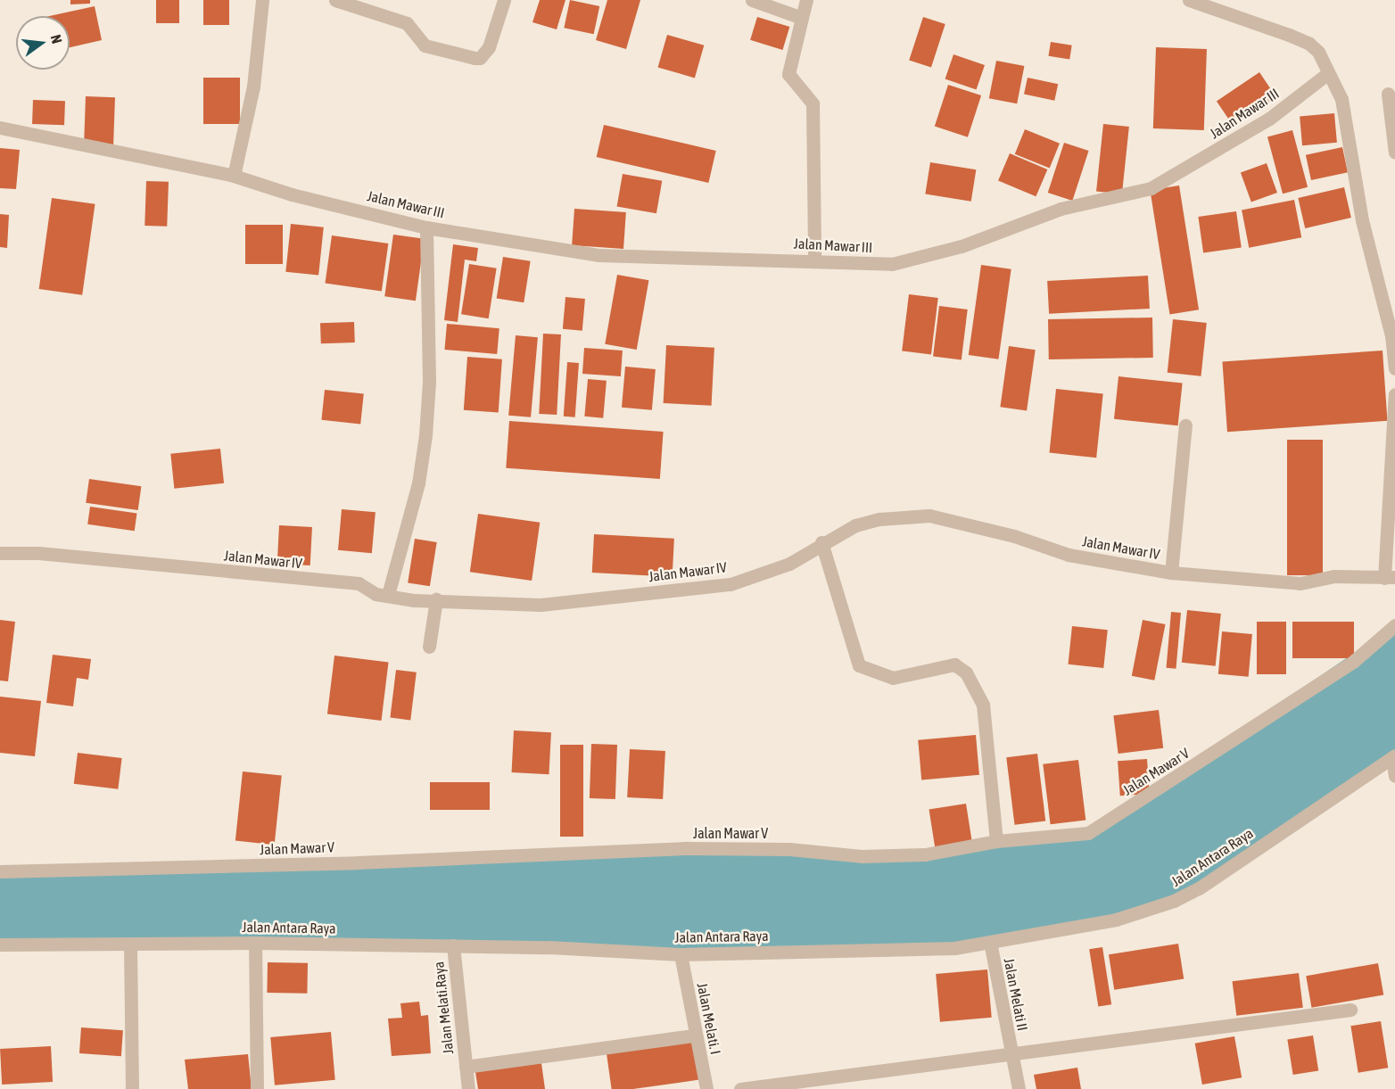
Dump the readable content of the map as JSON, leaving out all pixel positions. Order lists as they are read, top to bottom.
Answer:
{
  "streets": {
    "street": [
      "Jalan Mawar III",
      "Jalan Mawar IV",
      "Jalan Mawar V",
      "Jalan Antara Raya",
      "Jalan Melati II",
      "Jalan Melati.Raya",
      "Jalan Melati. I"
    ]
  },
  "crossings": [
    ["Jalan Antara Raya", "Jalan Melati II"],
    ["Jalan Antara Raya", "Jalan Melati.Raya"],
    ["Jalan Antara Raya", "Jalan Melati. I"]
  ],
  "north": "right"
}
